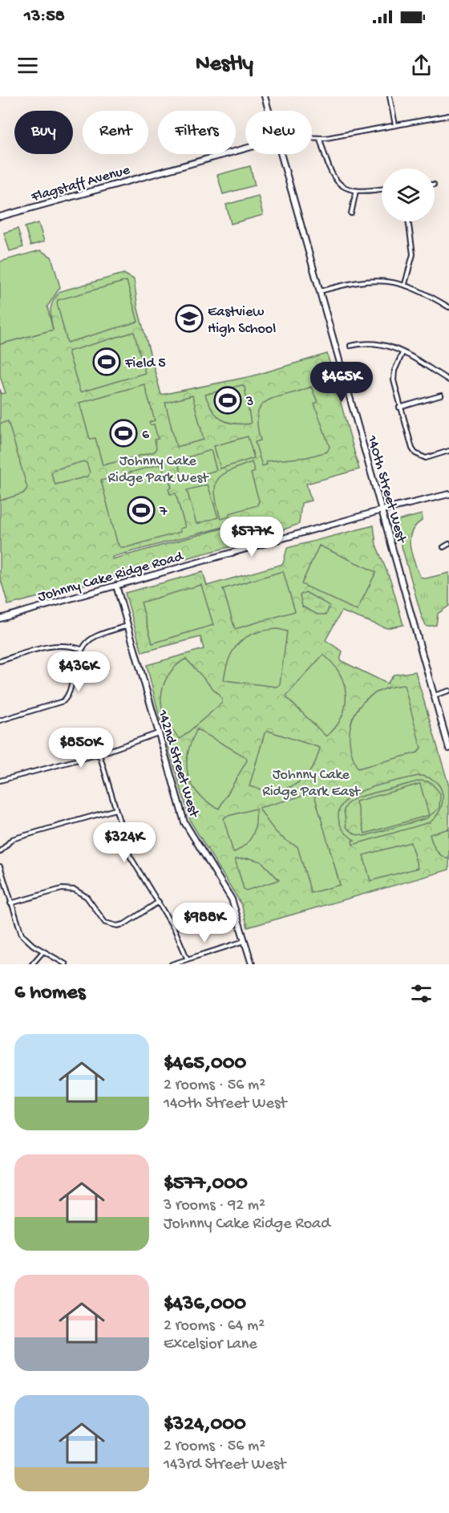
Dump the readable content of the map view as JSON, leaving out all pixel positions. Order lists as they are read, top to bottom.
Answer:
{
  "streets": {
    "street": [
      "Flagstaff Avenue",
      "140th Street West",
      "Johnny Cake Ridge Road",
      "142nd Street West"
    ]
  },
  "crossings": [
    ["140th Street West", "Johnny Cake Ridge Road"],
    ["Johnny Cake Ridge Road", "142nd Street West"]
  ],
  "parks": ["Johnny Cake Ridge Park West", "Johnny Cake Ridge Park East"],
  "places": {
    "school or university": ["Eastview High School"],
    "sports": [
      "Field 5",
      "3",
      "6",
      "7"
    ]
  },
  "page": {
    "status": "13:58",
    "header": "Nestly",
    "chip": [
      "Buy",
      "Rent",
      "Filters",
      "New"
    ],
    "price": [
      "$465K",
      "$577K",
      "$436K",
      "$850K",
      "$324K",
      "$988K"
    ],
    "heading": "6 homes",
    "list": [
      {
        "name": "$465,000",
        "note": "2 rooms · 56 m² · 140th Street West"
      },
      {
        "name": "$577,000",
        "note": "3 rooms · 92 m² · Johnny Cake Ridge Road"
      },
      {
        "name": "$436,000",
        "note": "2 rooms · 64 m² · Excelsior Lane"
      },
      {
        "name": "$324,000",
        "note": "2 rooms · 56 m² · 143rd Street West"
      }
    ]
  }
}
